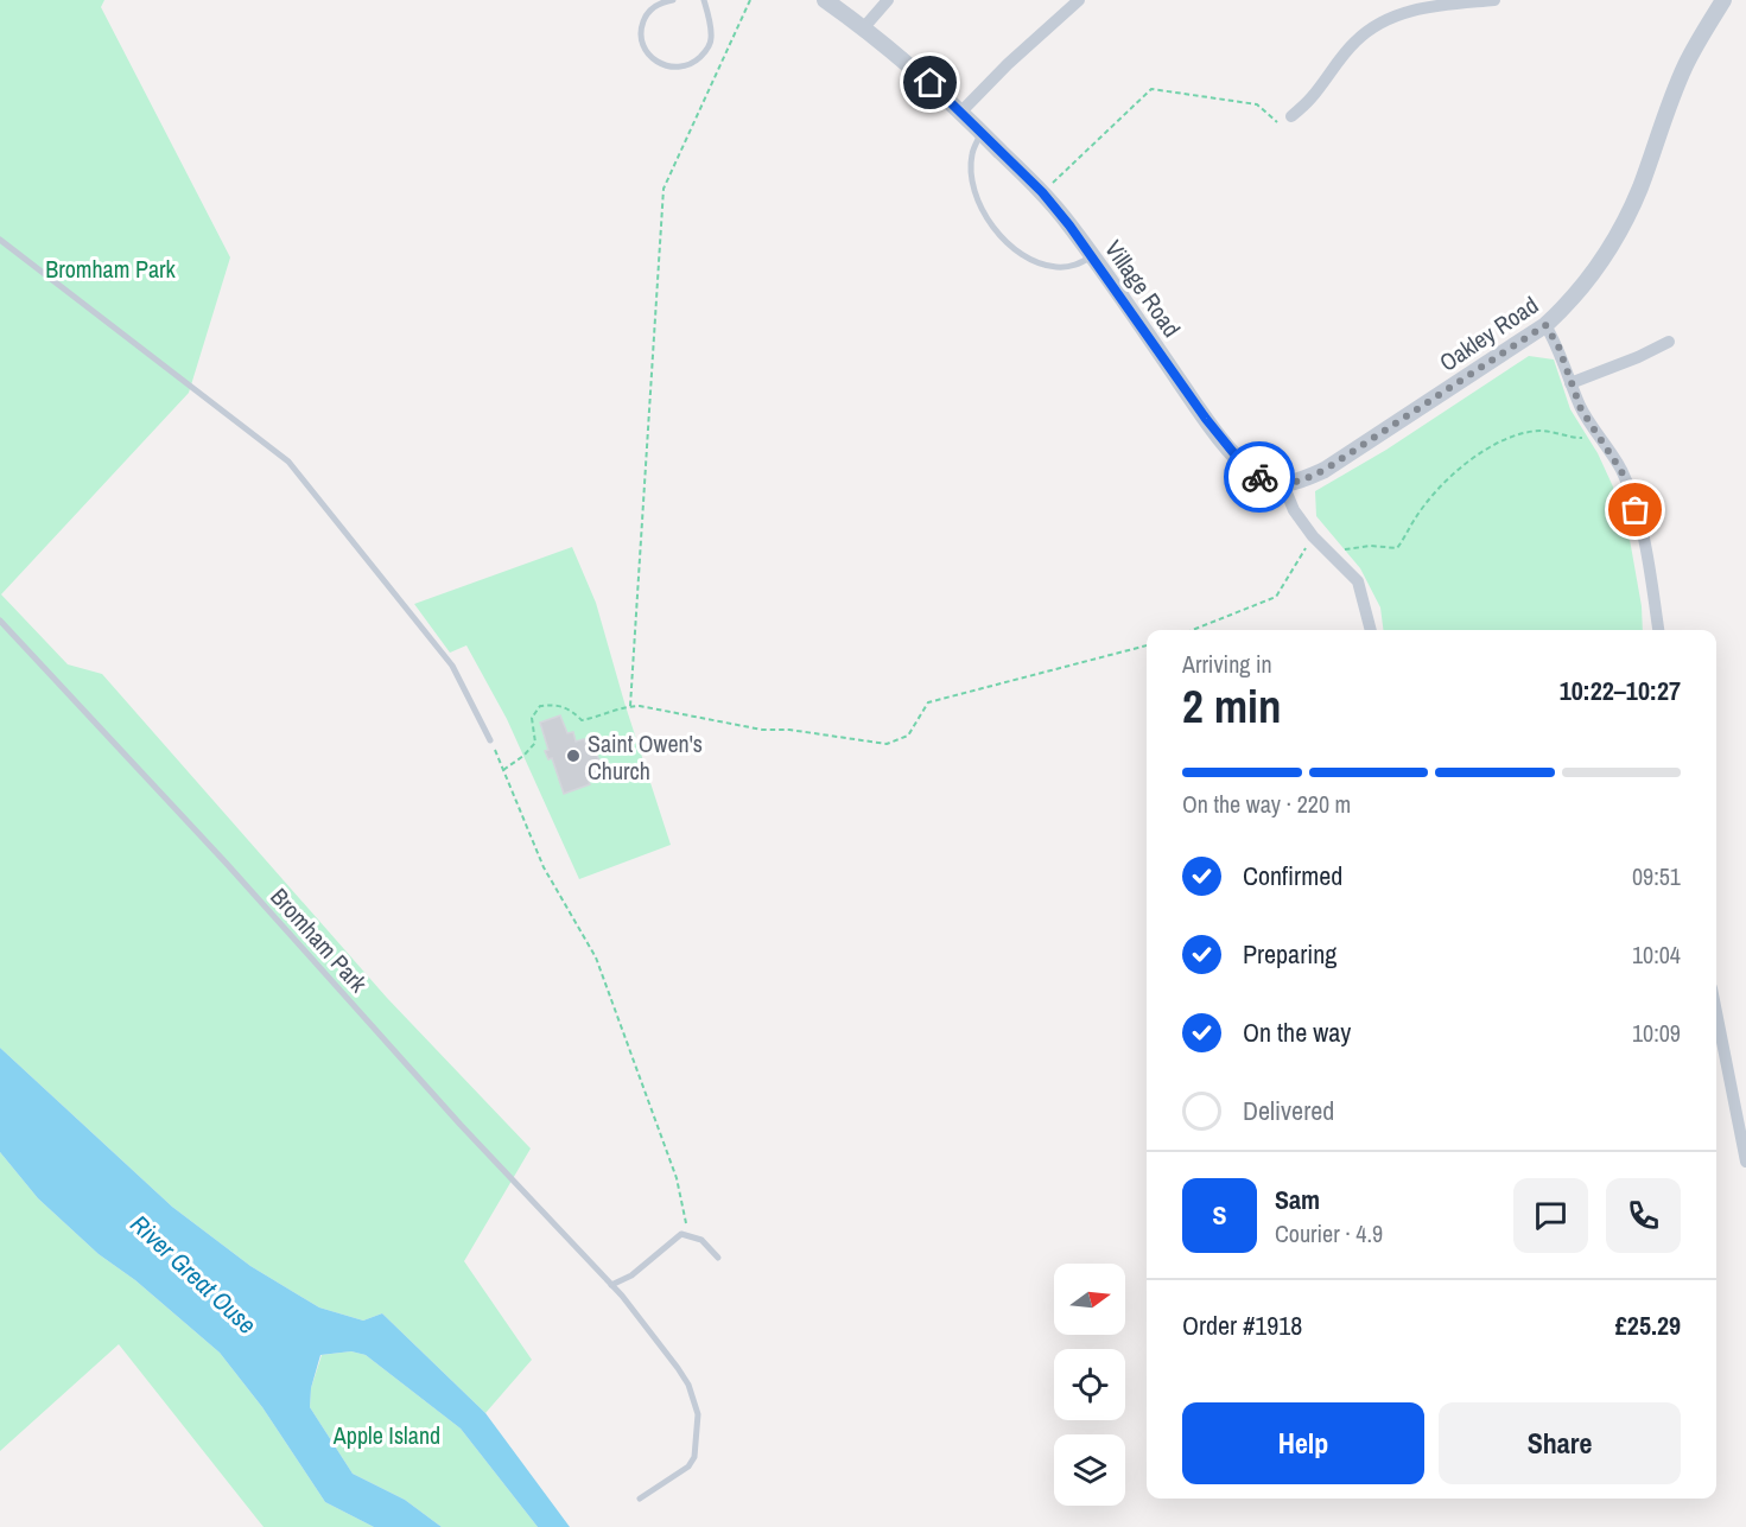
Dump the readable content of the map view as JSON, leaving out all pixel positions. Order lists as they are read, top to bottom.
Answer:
{
  "streets": {
    "street": ["Village Road", "Oakley Road"],
    "lane": ["Bromham Park"]
  },
  "crossings": [
    ["Village Road", "Oakley Road"]
  ],
  "water": ["River Great Ouse"],
  "parks": ["Bromham Park", "Apple Island"],
  "places": ["Saint Owen's Church"],
  "north": "right",
  "page": {
    "heading": ["2 min", "Arriving in", "10:22–10:27"],
    "panel": [
      "Sam",
      "Courier · 4.9",
      "Order #1918",
      "£25.29"
    ],
    "bar": "On the way · 220 m",
    "list": [
      ["Confirmed", "09:51"],
      ["Preparing", "10:04"],
      ["On the way", "10:09"],
      "Delivered"
    ],
    "round": "S",
    "buttons": ["Help", "Share"]
  }
}
